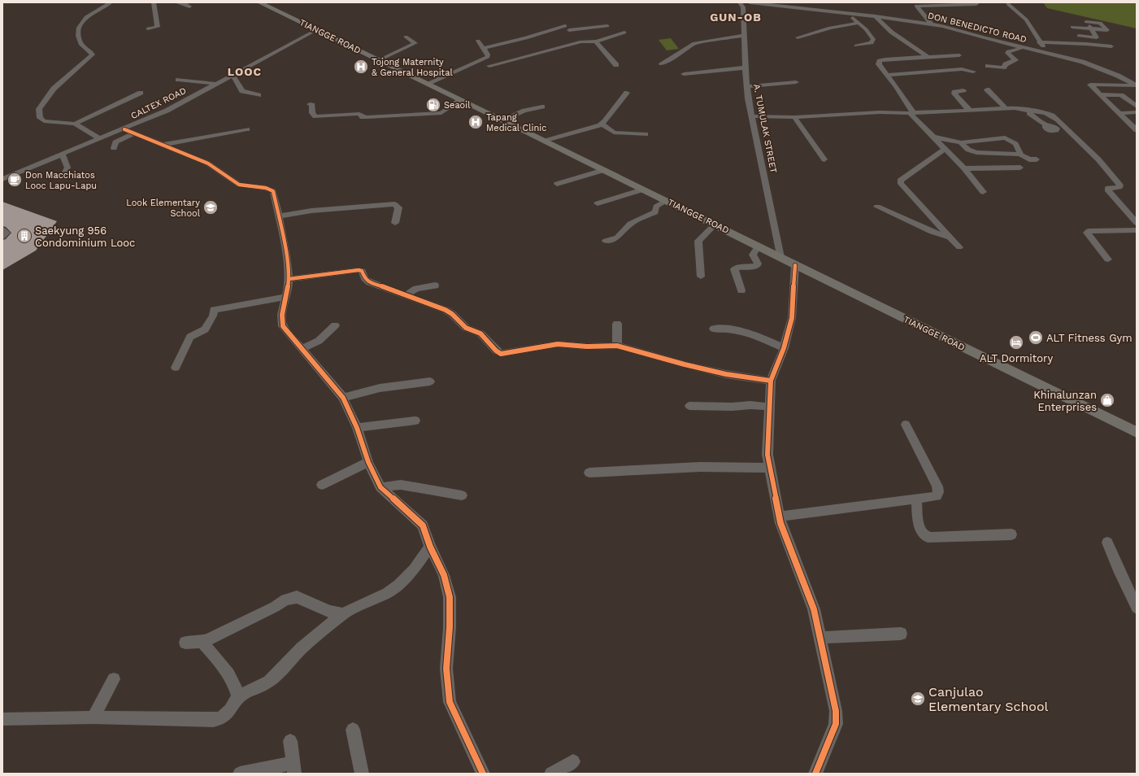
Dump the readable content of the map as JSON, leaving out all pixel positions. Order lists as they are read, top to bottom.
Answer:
{
  "streets": {
    "main road": ["TIANGGE ROAD"],
    "street": ["DON BENEDICTO ROAD", "CALTEX ROAD", "A. TUMULAK STREET"]
  },
  "crossings": [
    ["TIANGGE ROAD", "CALTEX ROAD"],
    ["TIANGGE ROAD", "A. TUMULAK STREET"]
  ],
  "districts": ["GUN-OB", "LOOC"],
  "places": {
    "hospital": ["Tojong Maternity & General Hospital", "Tapang Medical Clinic"],
    "fuel station": ["Seaoil"],
    "cafe": ["Don Macchiatos Looc Lapu-Lapu"],
    "school or university": ["Look Elementary School", "Canjulao Elementary School"],
    "building": ["Saekyung 956 Condominium Looc"],
    "sports": ["ALT Fitness Gym"],
    "hotel": ["ALT Dormitory"],
    "shop": ["Khinalunzan Enterprises"]
  }
}
